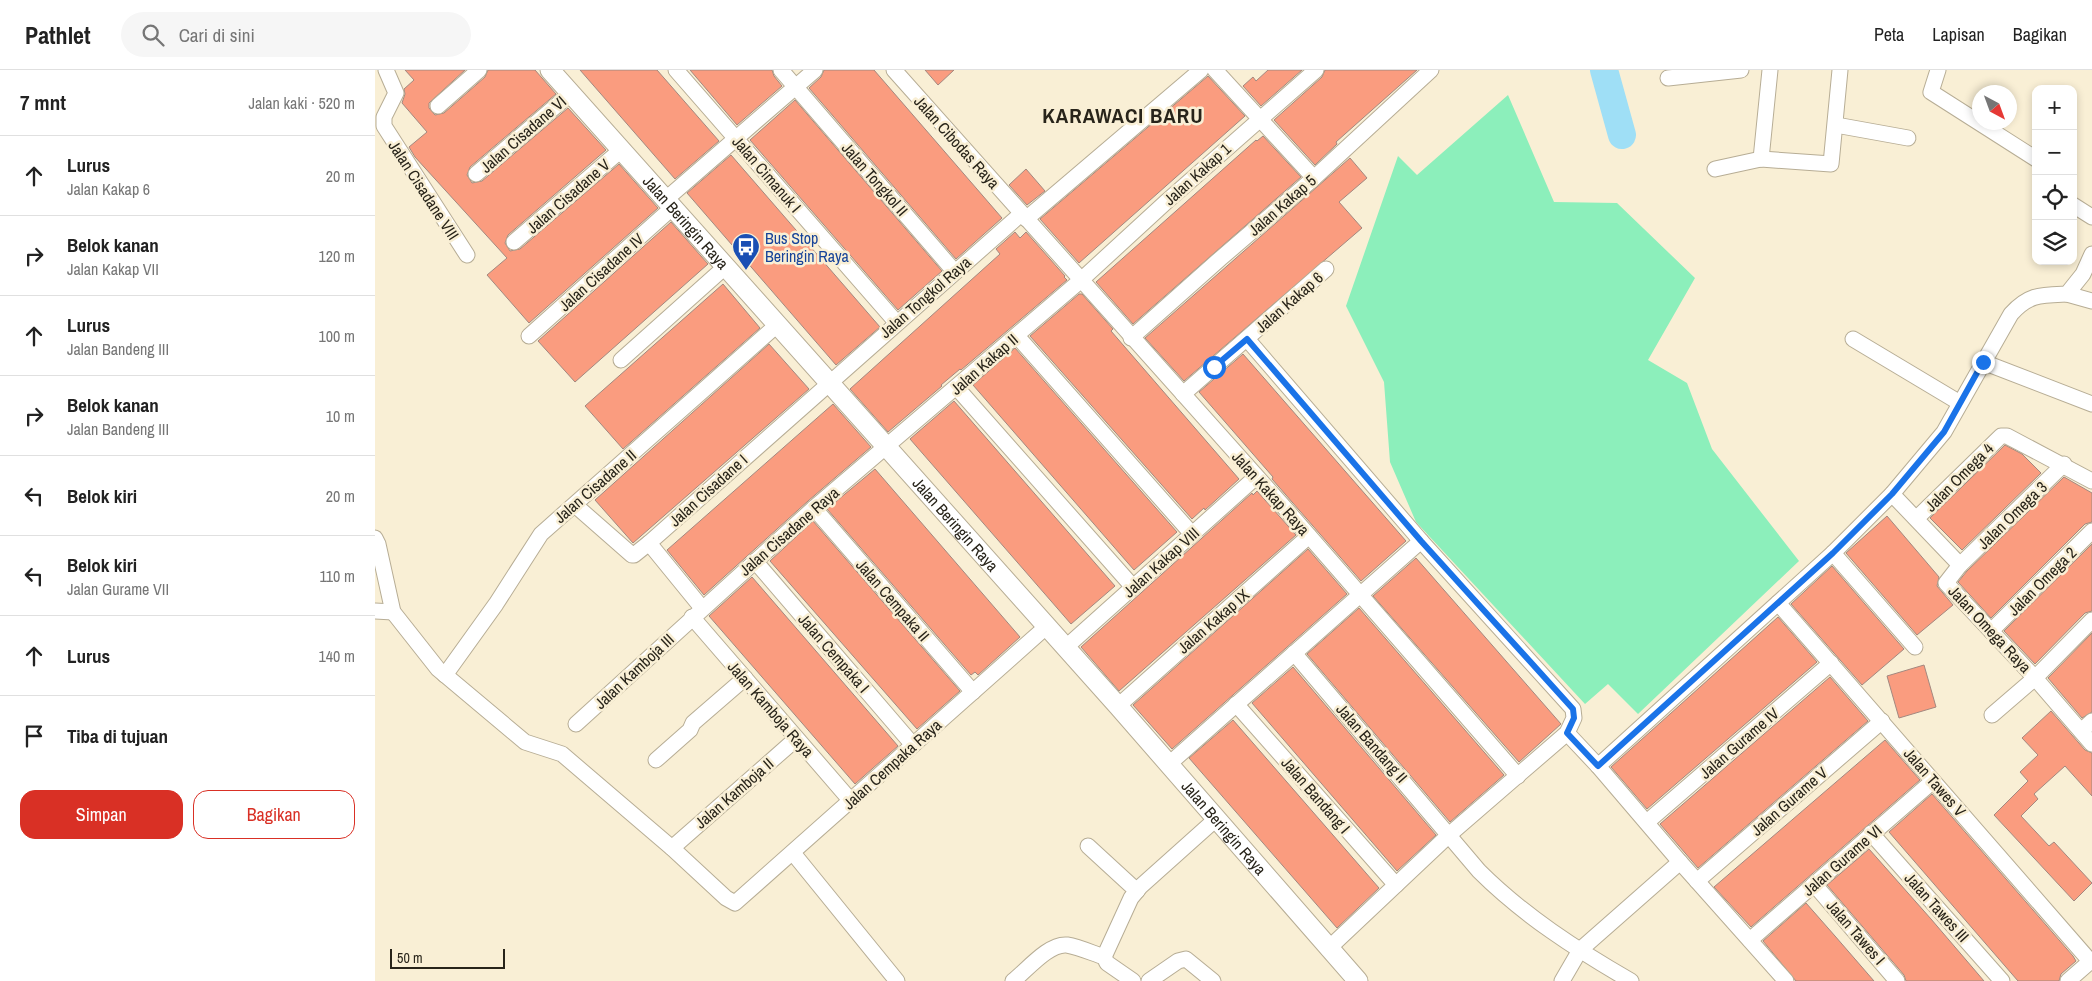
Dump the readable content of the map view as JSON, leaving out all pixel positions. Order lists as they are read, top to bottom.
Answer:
{
  "streets": {
    "street": [
      "Jalan Cisadane VI",
      "Jalan Cibodas Raya",
      "Jalan Cimanuk I",
      "Jalan Kakap 1",
      "Jalan Tongkol II",
      "Jalan Cisadane VIII",
      "Jalan Cisadane V",
      "Jalan Kakap 5",
      "Jalan Beringin Raya",
      "Jalan Cisadane IV",
      "Jalan Tongkol Raya",
      "Jalan Kakap 6",
      "Jalan Kakap II",
      "Jalan Omega 4",
      "Jalan Cisadane II",
      "Jalan Cisadane I",
      "Jalan Kakap Raya",
      "Jalan Omega 3",
      "Jalan Cisadane Raya",
      "Jalan Kakap VIII",
      "Jalan Omega 2",
      "Jalan Cempaka II",
      "Jalan Kakap IX",
      "Jalan Omega Raya",
      "Jalan Cempaka I",
      "Jalan Kamboja III",
      "Jalan Kamboja Raya",
      "Jalan Bandang II",
      "Jalan Gurame IV",
      "Jalan Cempaka Raya",
      "Jalan Tawes V",
      "Jalan Kamboja II",
      "Jalan Bandang I",
      "Jalan Gurame V",
      "Jalan Gurame VI",
      "Jalan Tawes III",
      "Jalan Tawes I"
    ]
  },
  "crossings": [
    ["Jalan Cisadane VI", "Jalan Beringin Raya"],
    ["Jalan Cibodas Raya", "Jalan Tongkol Raya"],
    ["Jalan Cibodas Raya", "Jalan Kakap Raya"],
    ["Jalan Cimanuk I", "Jalan Cisadane IV"],
    ["Jalan Cimanuk I", "Jalan Tongkol Raya"],
    ["Jalan Kakap 1", "Jalan Kakap II"],
    ["Jalan Kakap 1", "Jalan Kakap Raya"],
    ["Jalan Tongkol II", "Jalan Cisadane IV"],
    ["Jalan Tongkol II", "Jalan Tongkol Raya"],
    ["Jalan Cisadane V", "Jalan Beringin Raya"],
    ["Jalan Kakap 5", "Jalan Kakap Raya"],
    ["Jalan Beringin Raya", "Jalan Cisadane IV"],
    ["Jalan Beringin Raya", "Jalan Tongkol Raya"],
    ["Jalan Beringin Raya", "Jalan Kakap II"],
    ["Jalan Beringin Raya", "Jalan Cisadane II"],
    ["Jalan Beringin Raya", "Jalan Cisadane I"],
    ["Jalan Beringin Raya", "Jalan Cisadane Raya"],
    ["Jalan Beringin Raya", "Jalan Kakap VIII"],
    ["Jalan Beringin Raya", "Jalan Kakap IX"],
    ["Jalan Beringin Raya", "Jalan Cempaka Raya"],
    ["Jalan Tongkol Raya", "Jalan Cisadane I"],
    ["Jalan Tongkol Raya", "Jalan Kakap Raya"],
    ["Jalan Kakap 6", "Jalan Kakap Raya"],
    ["Jalan Kakap II", "Jalan Kakap Raya"],
    ["Jalan Kakap II", "Jalan Cisadane Raya"],
    ["Jalan Omega 4", "Jalan Omega 3"],
    ["Jalan Omega 4", "Jalan Omega Raya"],
    ["Jalan Cisadane II", "Jalan Cisadane I"],
    ["Jalan Kakap Raya", "Jalan Kakap VIII"],
    ["Jalan Kakap Raya", "Jalan Kakap IX"],
    ["Jalan Omega 3", "Jalan Omega Raya"],
    ["Jalan Cisadane Raya", "Jalan Cempaka II"],
    ["Jalan Cisadane Raya", "Jalan Cempaka I"],
    ["Jalan Cisadane Raya", "Jalan Kamboja III"],
    ["Jalan Cisadane Raya", "Jalan Kamboja Raya"],
    ["Jalan Omega 2", "Jalan Omega Raya"],
    ["Jalan Cempaka II", "Jalan Cempaka Raya"],
    ["Jalan Cempaka I", "Jalan Cempaka Raya"],
    ["Jalan Kamboja III", "Jalan Kamboja Raya"],
    ["Jalan Kamboja Raya", "Jalan Cempaka Raya"],
    ["Jalan Kamboja Raya", "Jalan Kamboja II"],
    ["Jalan Gurame IV", "Jalan Tawes V"],
    ["Jalan Cempaka Raya", "Jalan Kamboja II"],
    ["Jalan Tawes V", "Jalan Gurame V"],
    ["Jalan Tawes V", "Jalan Gurame VI"],
    ["Jalan Gurame VI", "Jalan Tawes III"],
    ["Jalan Gurame VI", "Jalan Tawes I"]
  ],
  "districts": ["KARAWACI BARU"],
  "places": {
    "bus stop": ["Bus Stop Beringin Raya"]
  },
  "scale_bar": "50 m",
  "north": "bottom right",
  "page": {
    "header": "Pathlet",
    "search": "Cari di sini",
    "nav": ["Peta", "Lapisan", "Bagikan"],
    "heading": ["7 mnt", "Jalan kaki · 520 m"],
    "map_buttons": ["+", "−"],
    "list": [
      ["Lurus", "Jalan Kakap 6", "20 m"],
      ["Belok kanan", "Jalan Kakap VII", "120 m"],
      ["Lurus", "Jalan Bandeng III", "100 m"],
      ["Belok kanan", "Jalan Bandeng III", "10 m"],
      ["Belok kiri", "20 m"],
      ["Belok kiri", "Jalan Gurame VII", "110 m"],
      ["Lurus", "140 m"],
      "Tiba di tujuan"
    ],
    "buttons": ["Simpan", "Bagikan"],
    "scale": "50 m"
  }
}
